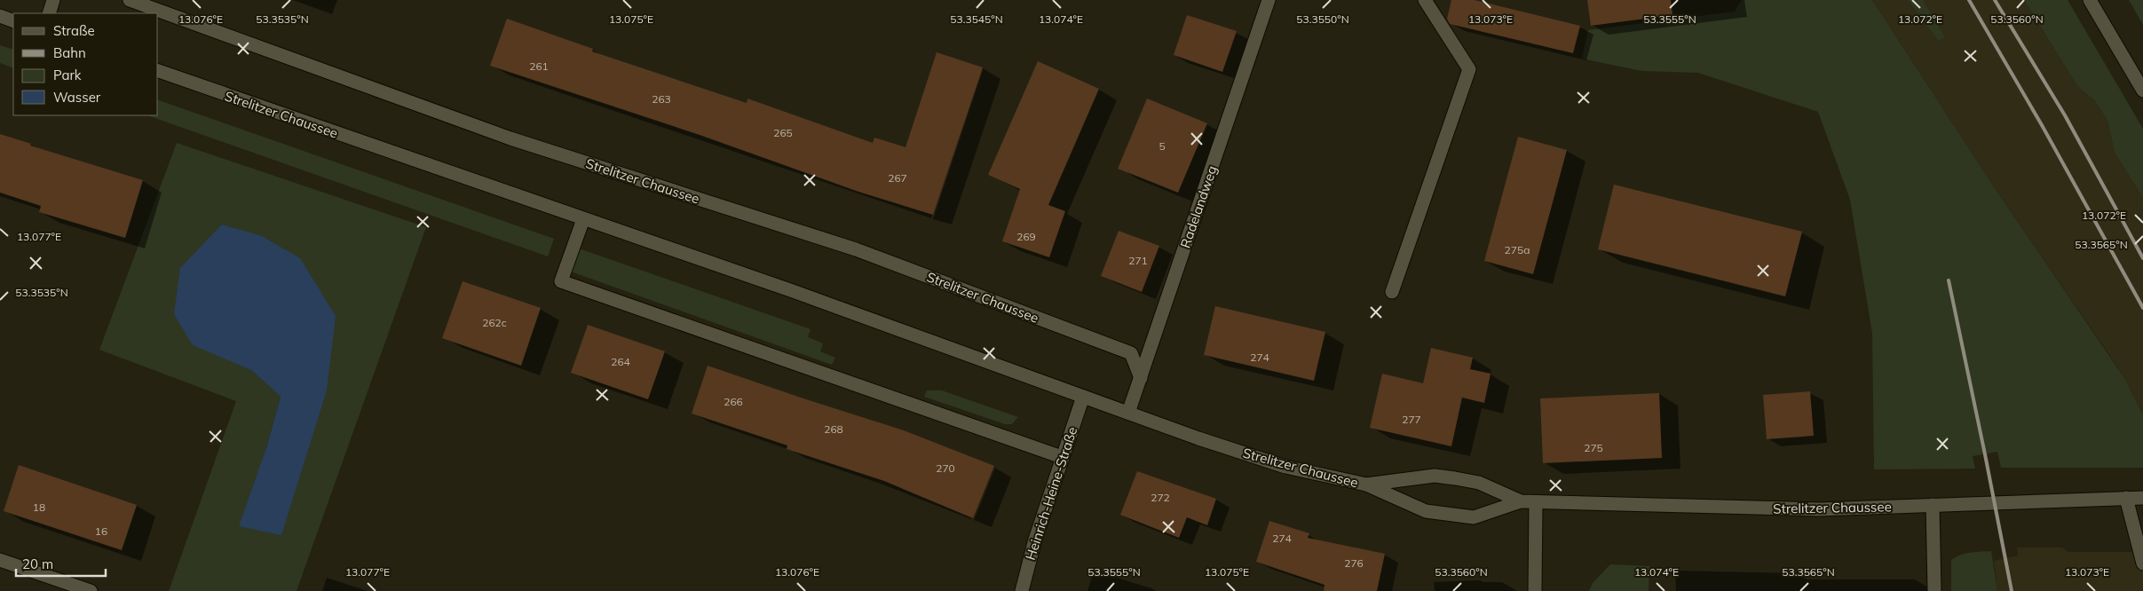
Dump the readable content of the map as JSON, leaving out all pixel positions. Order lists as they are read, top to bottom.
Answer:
{
  "streets": {
    "street": ["Strelitzer Chaussee", "Radelandweg", "Heinrich-Heine-Straße"]
  },
  "crossings": [
    ["Strelitzer Chaussee", "Radelandweg"],
    ["Strelitzer Chaussee", "Heinrich-Heine-Straße"]
  ],
  "house_numbers": [
    "261",
    "263",
    "265",
    "5",
    "267",
    "269",
    "275a",
    "271",
    "262c",
    "274",
    "264",
    "266",
    "277",
    "268",
    "275",
    "270",
    "272",
    "18",
    "16",
    "274",
    "276"
  ],
  "legend": [
    "Straße",
    "Bahn",
    "Park",
    "Wasser"
  ],
  "scale_bar": "20 m",
  "coordinates": [
    "13.076°E",
    "13.075°E",
    "13.074°E",
    "13.073°E",
    "13.072°E",
    "53.3535°N",
    "53.3545°N",
    "53.3550°N",
    "53.3555°N",
    "53.3560°N",
    "13.077°E",
    "53.3565°N"
  ]
}
